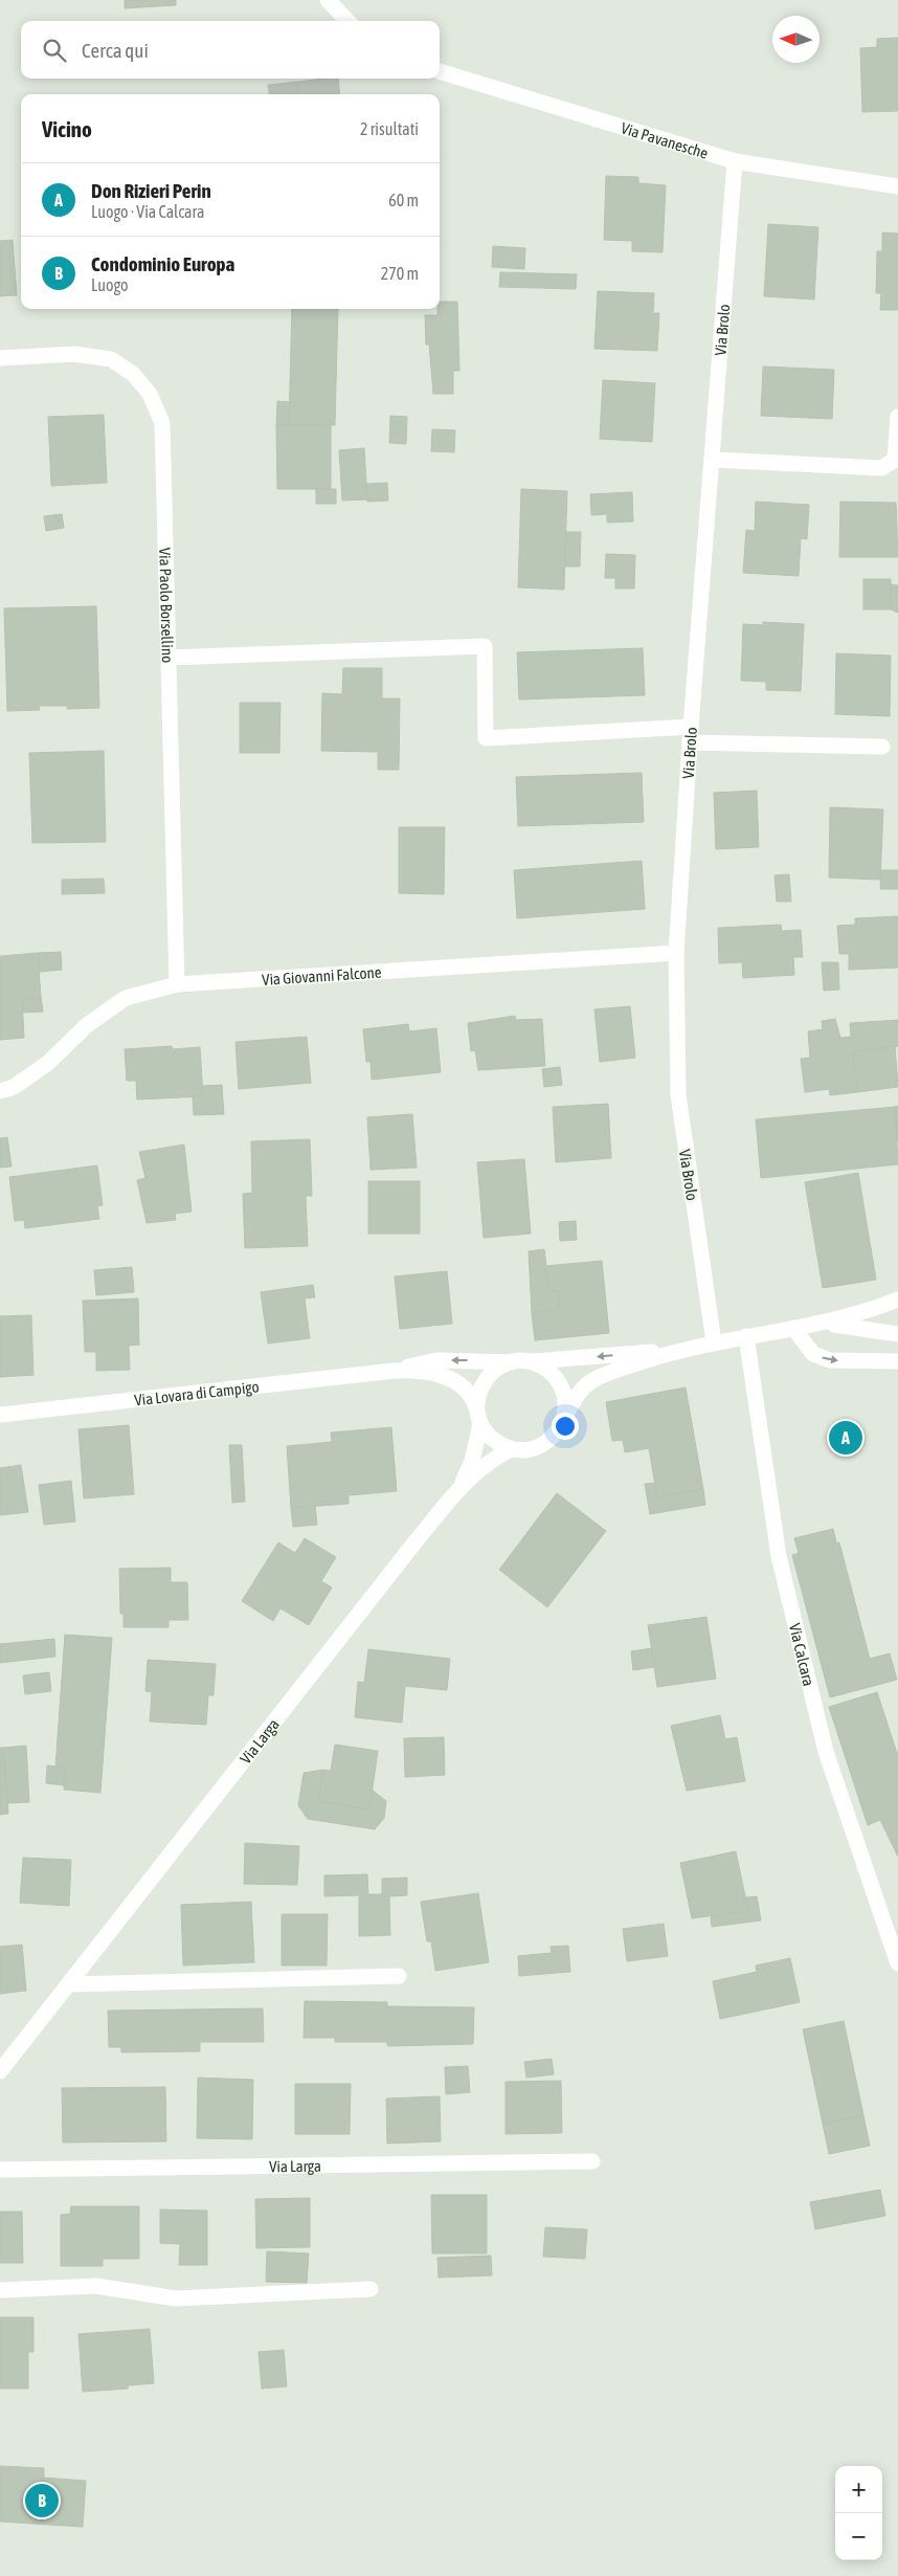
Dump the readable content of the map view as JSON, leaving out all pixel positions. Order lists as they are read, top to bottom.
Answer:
{
  "streets": {
    "street": [
      "Via Pavanesche",
      "Via Brolo",
      "Via Paolo Borsellino",
      "Via Giovanni Falcone",
      "Via Lovara di Campigo",
      "Via Calcara",
      "Via Larga"
    ]
  },
  "crossings": [
    ["Via Pavanesche", "Via Brolo"],
    ["Via Brolo", "Via Giovanni Falcone"],
    ["Via Paolo Borsellino", "Via Giovanni Falcone"],
    ["Via Lovara di Campigo", "Via Larga"]
  ],
  "north": "left",
  "page": {
    "search": "Cerca qui",
    "heading": ["Vicino", "2 risultati"],
    "list": [
      {
        "mark": "A",
        "name": "Don Rizieri Perin",
        "note": "Luogo · Via Calcara",
        "value": "60 m"
      },
      {
        "mark": "B",
        "name": "Condominio Europa",
        "note": "Luogo",
        "value": "270 m"
      }
    ],
    "pins": ["A", "B"],
    "map_buttons": ["+", "−"]
  }
}
